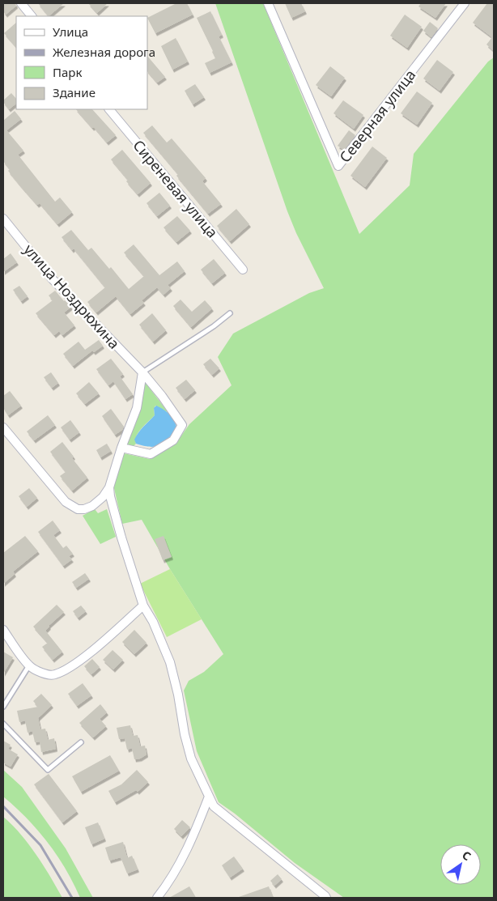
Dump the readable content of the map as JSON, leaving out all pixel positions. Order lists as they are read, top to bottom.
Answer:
{
  "streets": {
    "street": ["Северная улица", "Сиреневая улица", "улица Ноздрюхина"]
  },
  "legend": [
    "Улица",
    "Железная дорога",
    "Парк",
    "Здание"
  ],
  "north": "top right"
}
